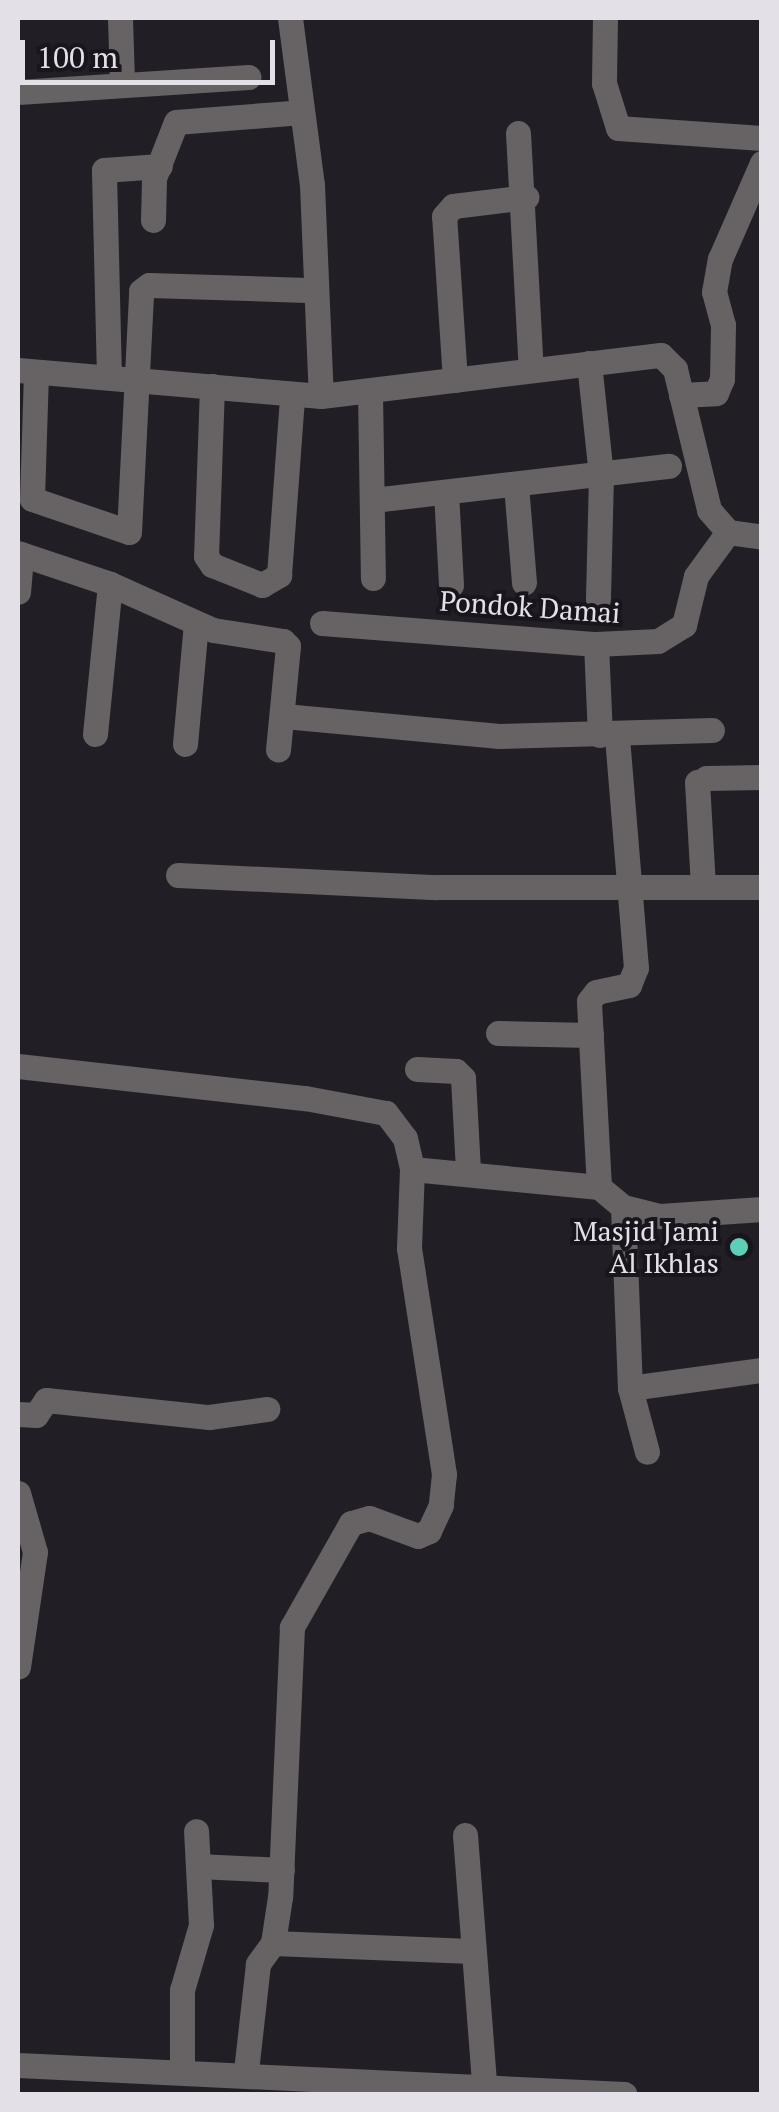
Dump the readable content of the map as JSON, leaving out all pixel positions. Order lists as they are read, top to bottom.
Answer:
{
  "streets": {
    "street": ["Pondok Damai"]
  },
  "places": ["Masjid Jami Al Ikhlas"],
  "scale_bar": "100 m"
}
